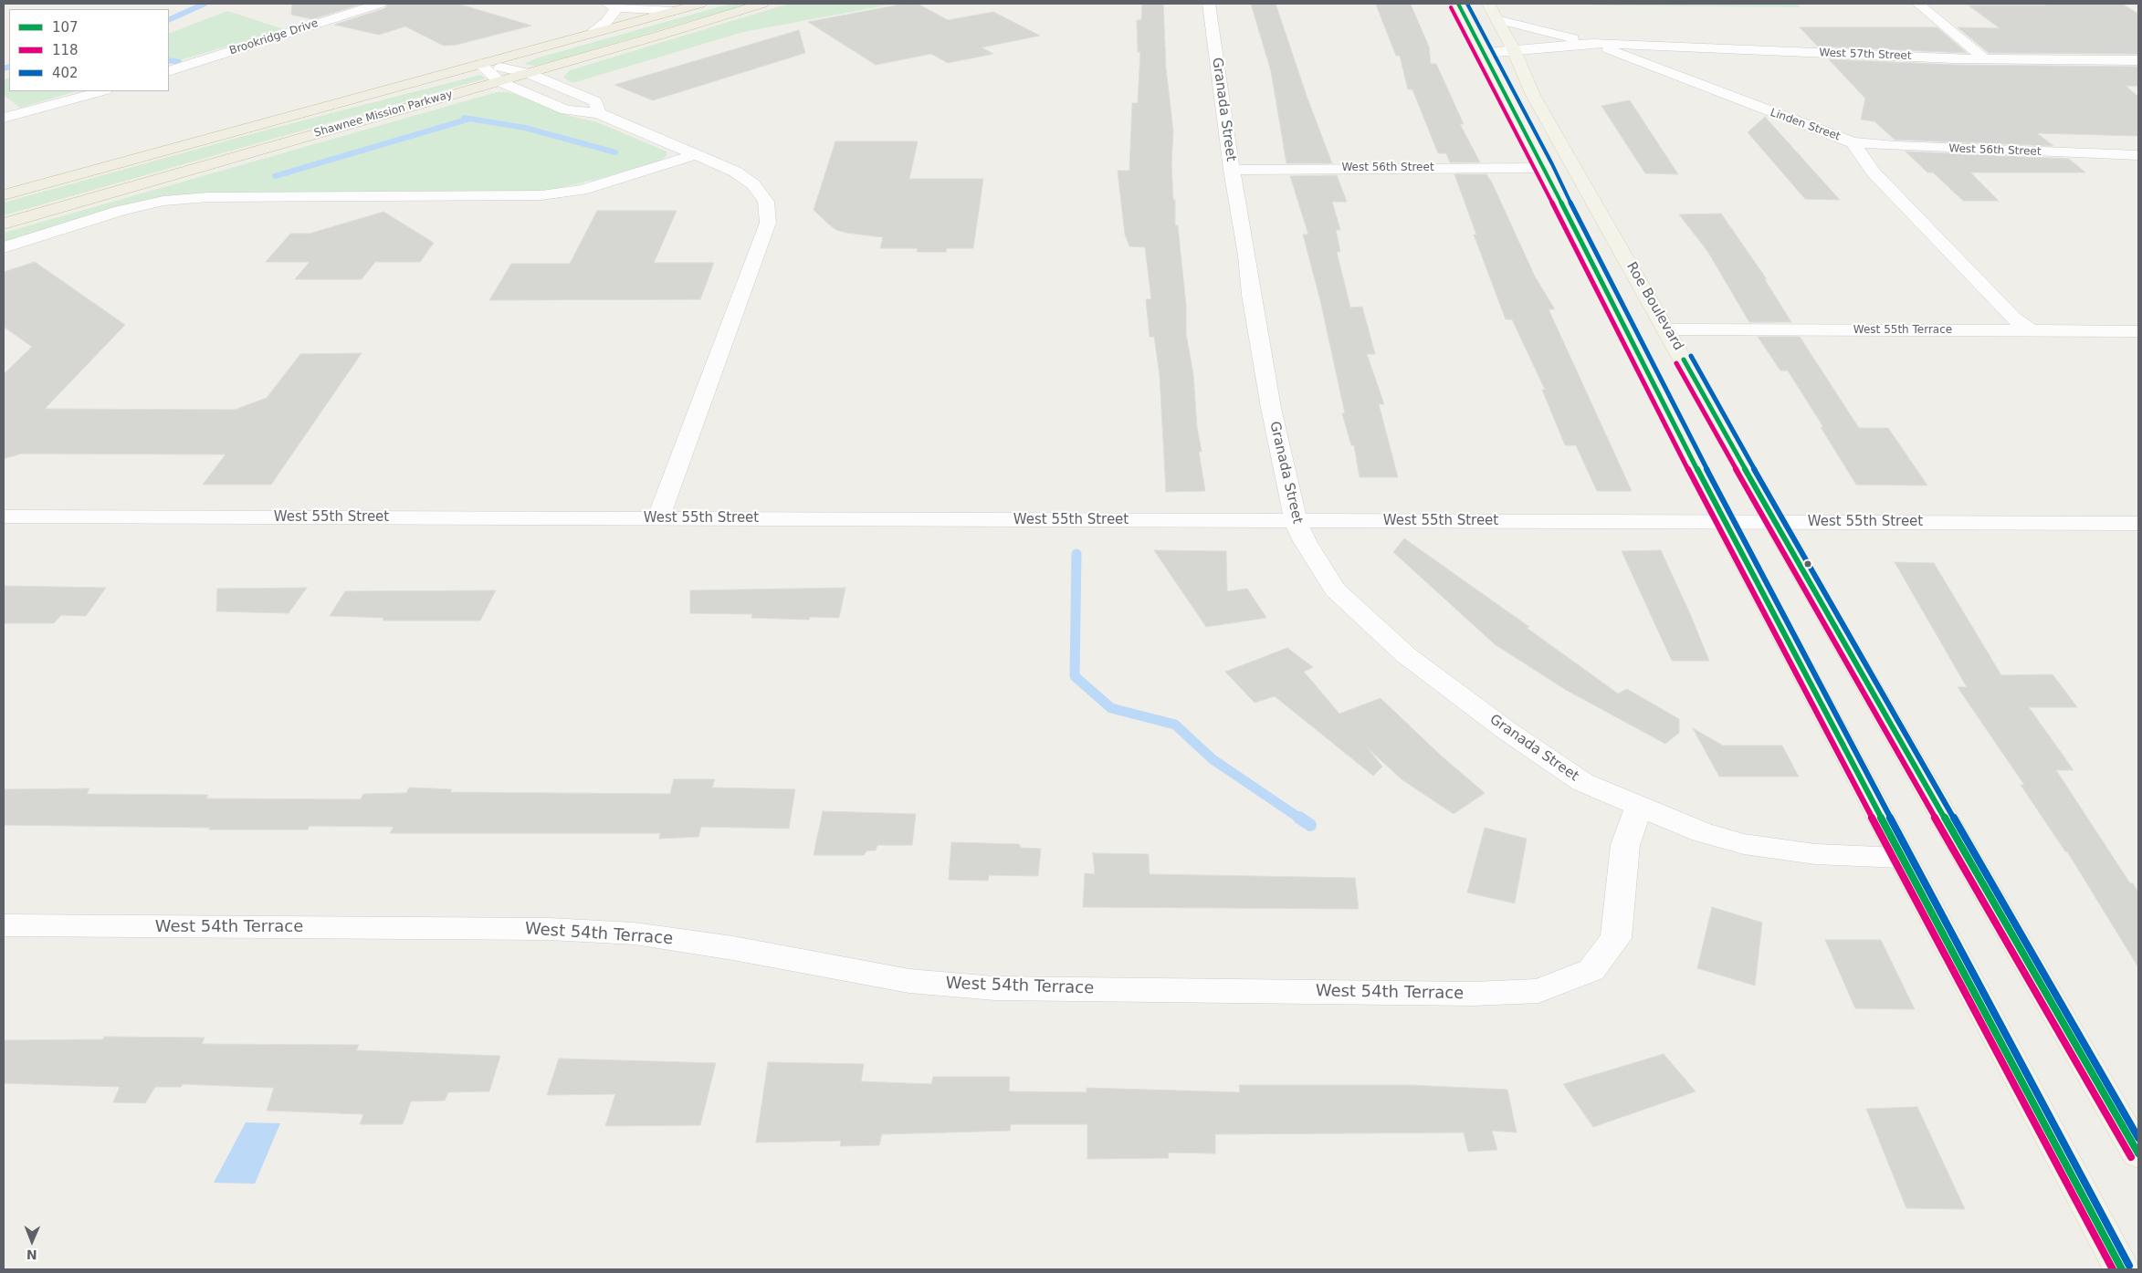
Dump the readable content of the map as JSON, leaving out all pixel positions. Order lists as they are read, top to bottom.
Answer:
{
  "streets": {
    "highway": ["Shawnee Mission Parkway"],
    "main road": ["Roe Boulevard"],
    "street": [
      "Brookridge Drive",
      "West 57th Street",
      "Granada Street",
      "Linden Street",
      "West 56th Street",
      "West 55th Terrace",
      "West 55th Street",
      "West 54th Terrace"
    ]
  },
  "crossings": [
    ["West 57th Street", "Linden Street"],
    ["West 57th Street", "Roe Boulevard"],
    ["Granada Street", "West 56th Street"],
    ["Granada Street", "West 55th Street"],
    ["Granada Street", "West 54th Terrace"],
    ["Linden Street", "West 56th Street"],
    ["Linden Street", "West 55th Terrace"],
    ["Roe Boulevard", "West 55th Terrace"],
    ["Roe Boulevard", "West 55th Street"]
  ],
  "lines": ["transit line 107", "transit line 402", "transit line 118"],
  "legend": ["107", "118", "402"],
  "north": "bottom"
}
